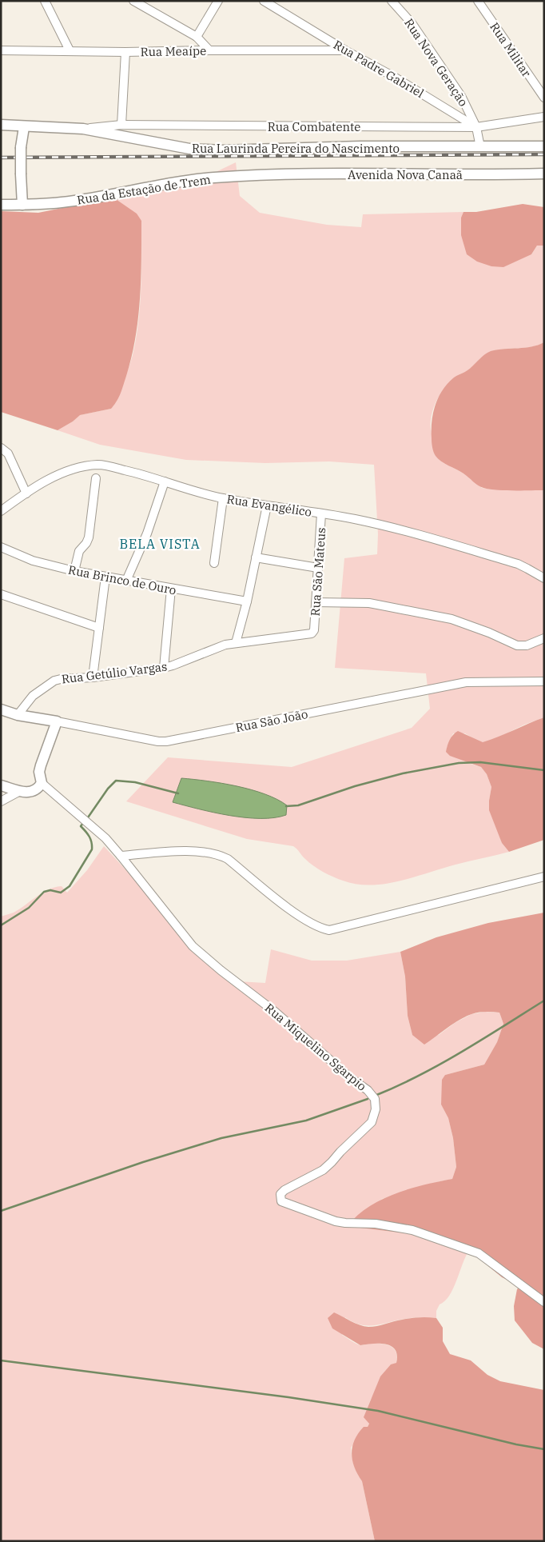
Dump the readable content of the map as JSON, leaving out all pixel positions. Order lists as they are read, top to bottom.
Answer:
{
  "streets": {
    "street": [
      "Rua Militar",
      "Rua Meaípe",
      "Rua Nova Geração",
      "Rua Padre Gabriel",
      "Rua Combatente",
      "Rua Laurinda Pereira do Nascimento",
      "Avenida Nova Canaã",
      "Rua da Estação de Trem",
      "Rua Evangélico",
      "Rua São Mateus",
      "Rua Brinco de Ouro",
      "Rua Getúlio Vargas",
      "Rua São João",
      "Rua Miquelino Sgarpio"
    ]
  },
  "crossings": [
    ["Rua Meaípe", "Rua Padre Gabriel"],
    ["Rua Nova Geração", "Rua Padre Gabriel"],
    ["Rua Nova Geração", "Rua Combatente"],
    ["Rua Padre Gabriel", "Rua Combatente"],
    ["Rua Combatente", "Rua Laurinda Pereira do Nascimento"],
    ["Avenida Nova Canaã", "Rua da Estação de Trem"],
    ["Rua Evangélico", "Rua São Mateus"],
    ["Rua São Mateus", "Rua Getúlio Vargas"],
    ["Rua Getúlio Vargas", "Rua São João"]
  ],
  "districts": ["BELA VISTA"]
}
